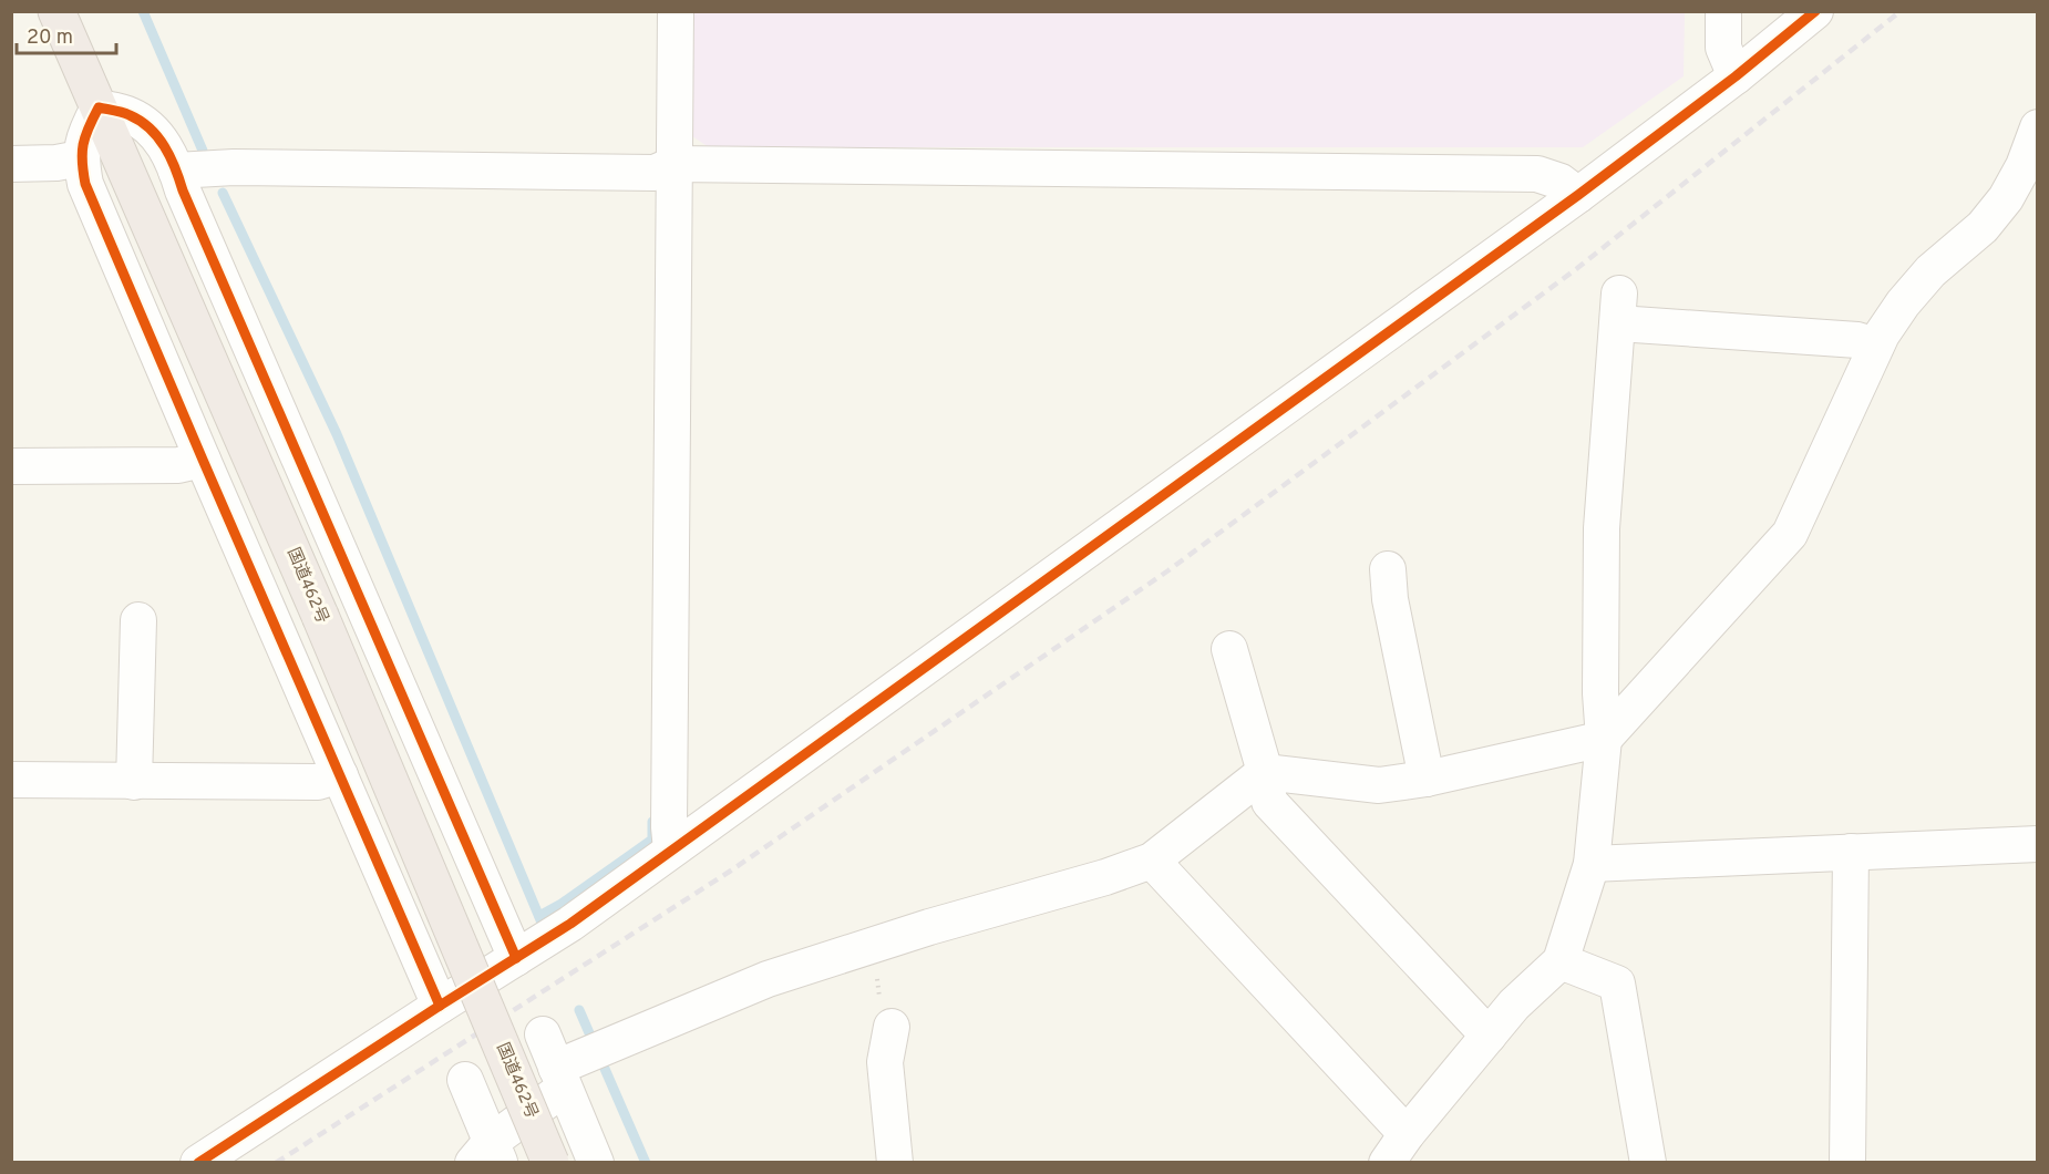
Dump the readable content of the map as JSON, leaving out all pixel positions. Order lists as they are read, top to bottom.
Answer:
{
  "streets": {
    "highway": ["国道462号"]
  },
  "scale_bar": "20 m"
}
